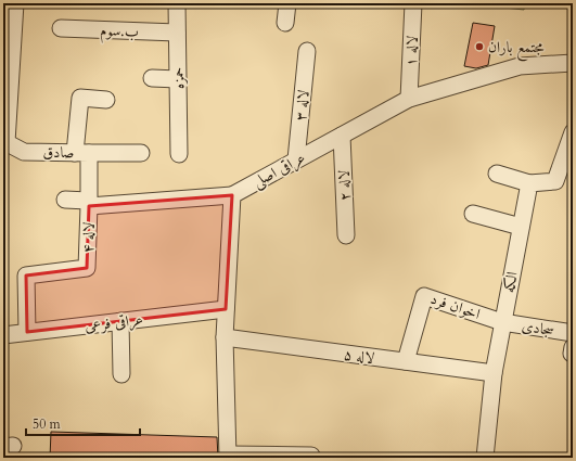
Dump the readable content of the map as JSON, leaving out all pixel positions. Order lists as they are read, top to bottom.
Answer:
{
  "streets": {
    "street": [
      "ب.سوم",
      "لاله ۱",
      "حمزه",
      "لاله ۳",
      "صادق",
      "عراقی اصلی",
      "لاله ۲",
      "لاله ۴",
      "الکه",
      "اخوان فرد",
      "عراقی فرعی",
      "سجادی",
      "لاله ۵"
    ]
  },
  "crossings": [
    ["ب.سوم", "حمزه"],
    ["لاله ۱", "عراقی اصلی"],
    ["لاله ۳", "عراقی اصلی"],
    ["صادق", "لاله ۴"],
    ["عراقی اصلی", "لاله ۲"],
    ["عراقی اصلی", "لاله ۴"],
    ["لاله ۴", "عراقی فرعی"],
    ["الکه", "اخوان فرد"],
    ["الکه", "سجادی"],
    ["الکه", "لاله ۵"],
    ["اخوان فرد", "سجادی"],
    ["اخوان فرد", "لاله ۵"]
  ],
  "places": ["مجتمع باران"],
  "scale_bar": "50 m"
}
